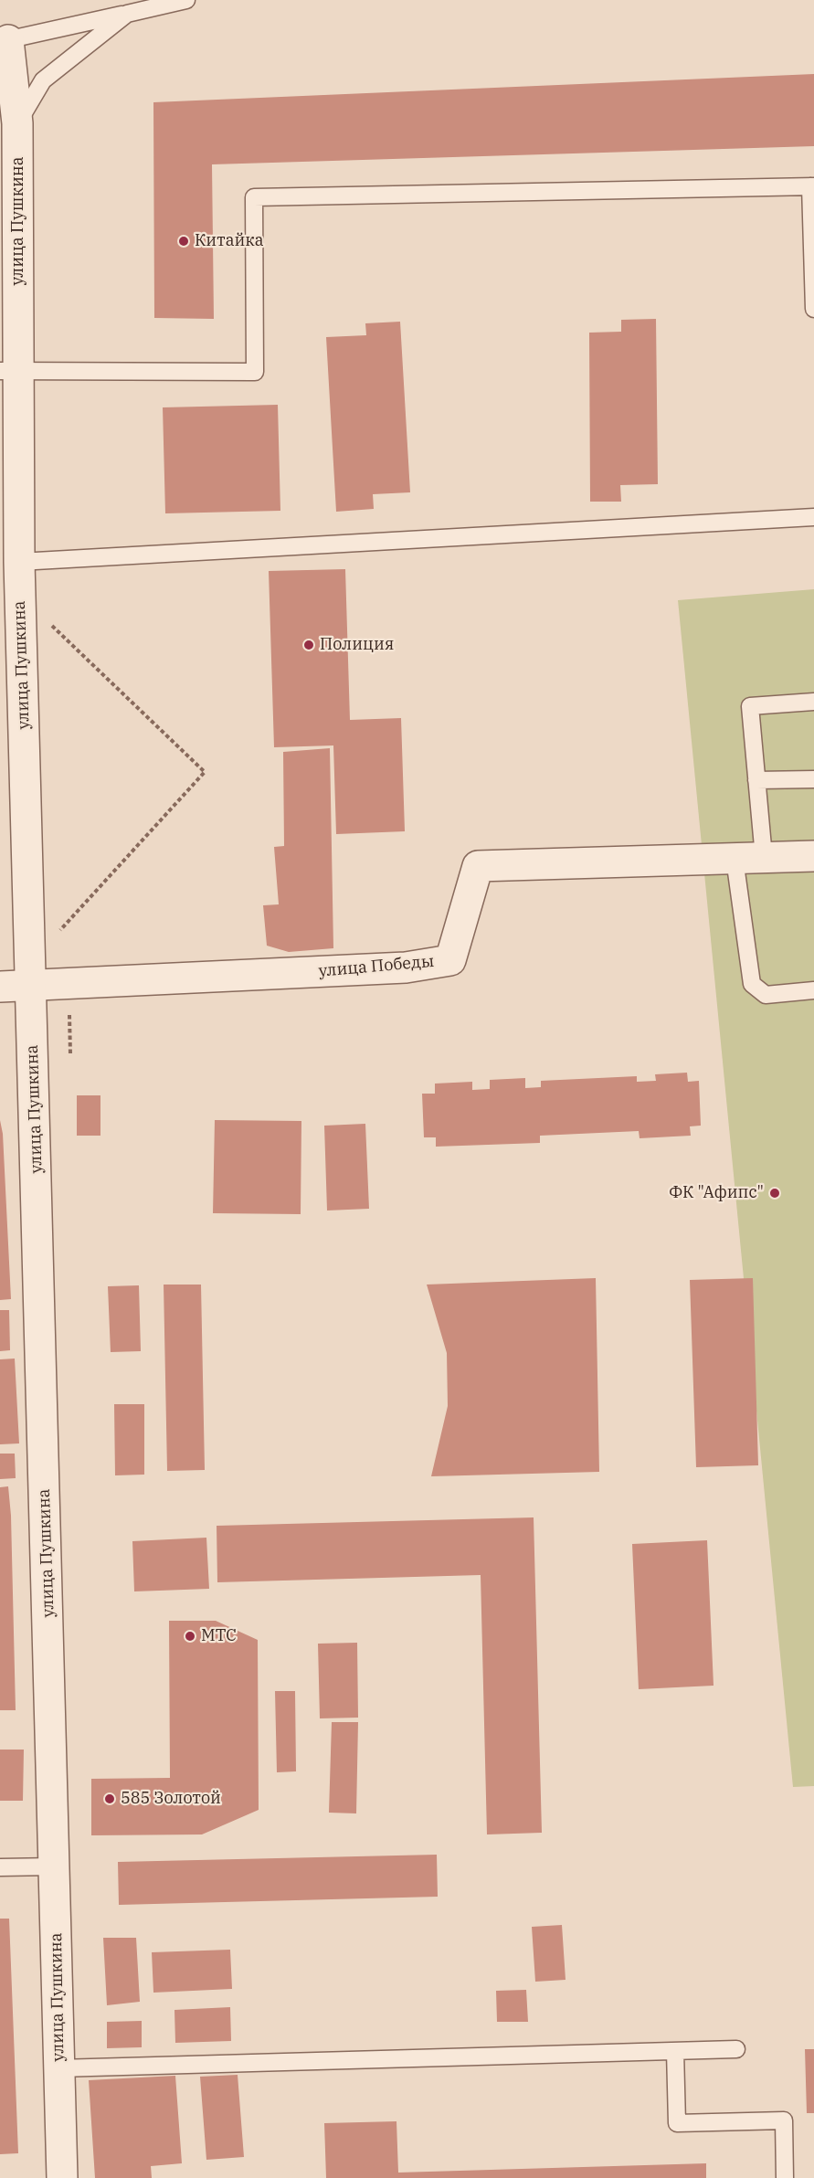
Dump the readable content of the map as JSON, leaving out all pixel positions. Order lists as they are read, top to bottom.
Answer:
{
  "streets": {
    "street": ["улица Пушкина", "улица Победы"]
  },
  "crossings": [
    ["улица Пушкина", "улица Победы"]
  ],
  "places": [
    "Китайка",
    "Полиция",
    "ФК \"Афипс\"",
    "МТС",
    "585 Золотой"
  ]
}
